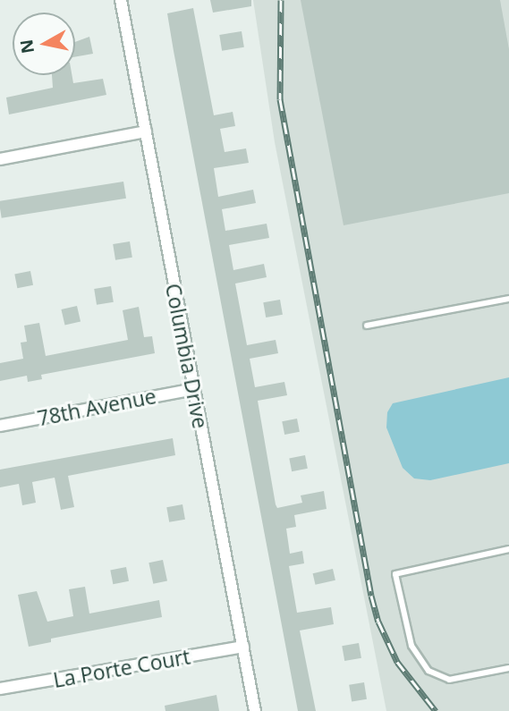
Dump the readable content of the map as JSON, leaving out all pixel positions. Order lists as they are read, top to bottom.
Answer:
{
  "streets": {
    "street": ["Columbia Drive", "78th Avenue", "La Porte Court"]
  },
  "crossings": [
    ["Columbia Drive", "78th Avenue"],
    ["Columbia Drive", "La Porte Court"]
  ],
  "north": "left"
}
